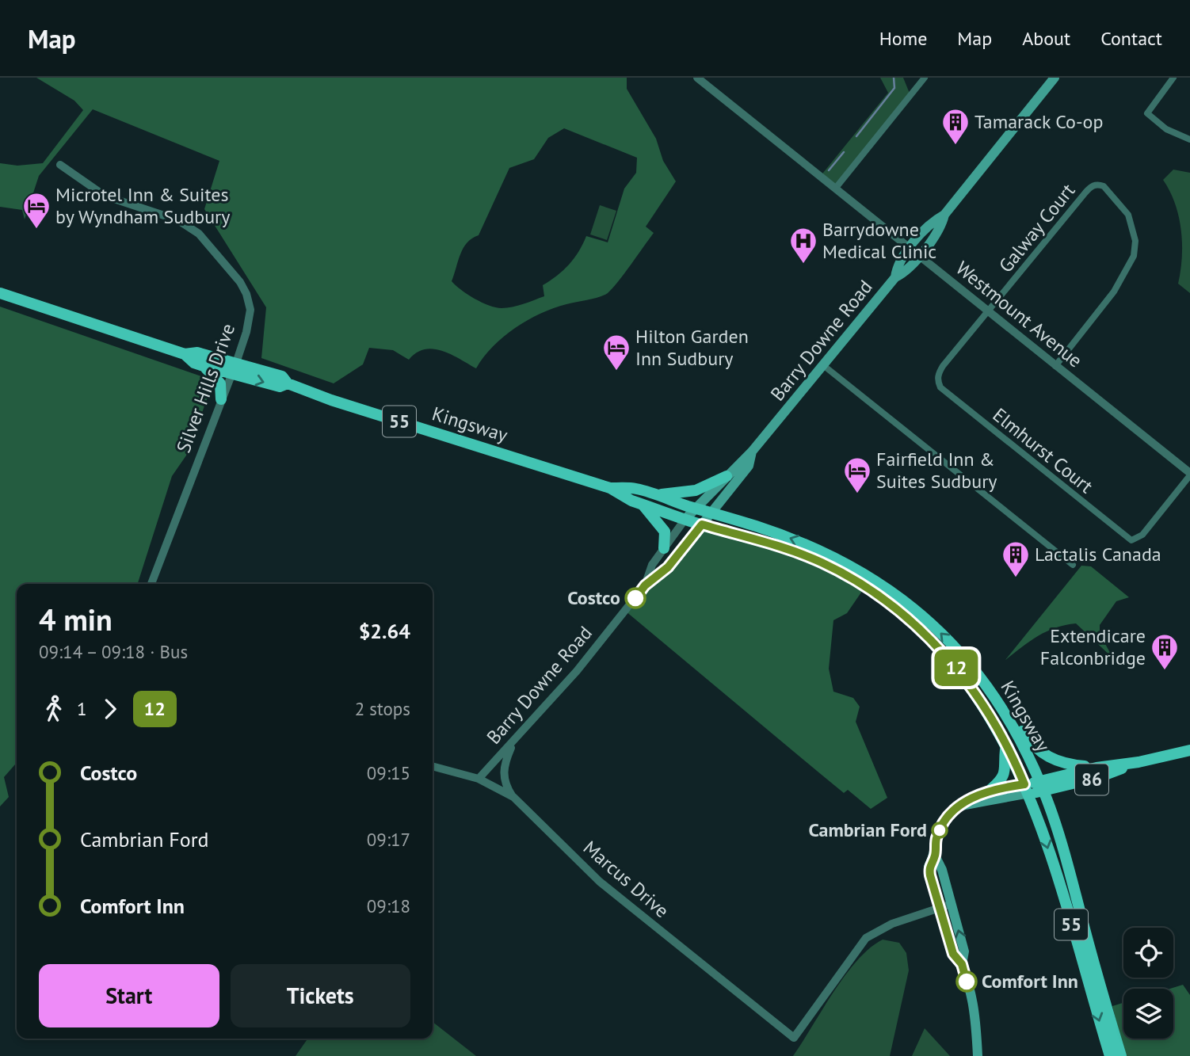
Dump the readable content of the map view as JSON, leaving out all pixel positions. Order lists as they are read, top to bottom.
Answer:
{
  "streets": {
    "main road": [
      "Barry Downe Road",
      "55",
      "Kingsway",
      "86"
    ],
    "street": [
      "Galway Court",
      "Westmount Avenue",
      "Silver Hills Drive",
      "Elmhurst Court",
      "Marcus Drive"
    ]
  },
  "crossings": [
    ["Galway Court", "Westmount Avenue"],
    ["Galway Court", "Elmhurst Court"],
    ["Westmount Avenue", "Barry Downe Road"],
    ["Westmount Avenue", "Elmhurst Court"],
    ["Barry Downe Road", "Kingsway"],
    ["Barry Downe Road", "Marcus Drive"],
    ["Silver Hills Drive", "Kingsway"],
    ["Kingsway", "86"]
  ],
  "places": {
    "building": ["Tamarack Co-op", "Lactalis Canada", "Extendicare Falconbridge"],
    "hotel": ["Microtel Inn & Suites by Wyndham Sudbury", "Hilton Garden Inn Sudbury", "Fairfield Inn & Suites Sudbury"],
    "hospital": ["Barrydowne Medical Clinic"],
    "other": ["Costco", "Cambrian Ford", "Comfort Inn"]
  },
  "lines": ["bus line 12"],
  "page": {
    "header": "Map",
    "nav": [
      "Home",
      "Map",
      "About",
      "Contact"
    ],
    "on_map": "12",
    "heading": ["4 min", "09:14 – 09:18 · Bus", "$2.64"],
    "legs": ["1", "12", "2 stops"],
    "list": [
      {
        "name": "Costco",
        "value": "09:15"
      },
      {
        "name": "Cambrian Ford",
        "value": "09:17"
      },
      {
        "name": "Comfort Inn",
        "value": "09:18"
      }
    ],
    "buttons": ["Start", "Tickets"]
  }
}
